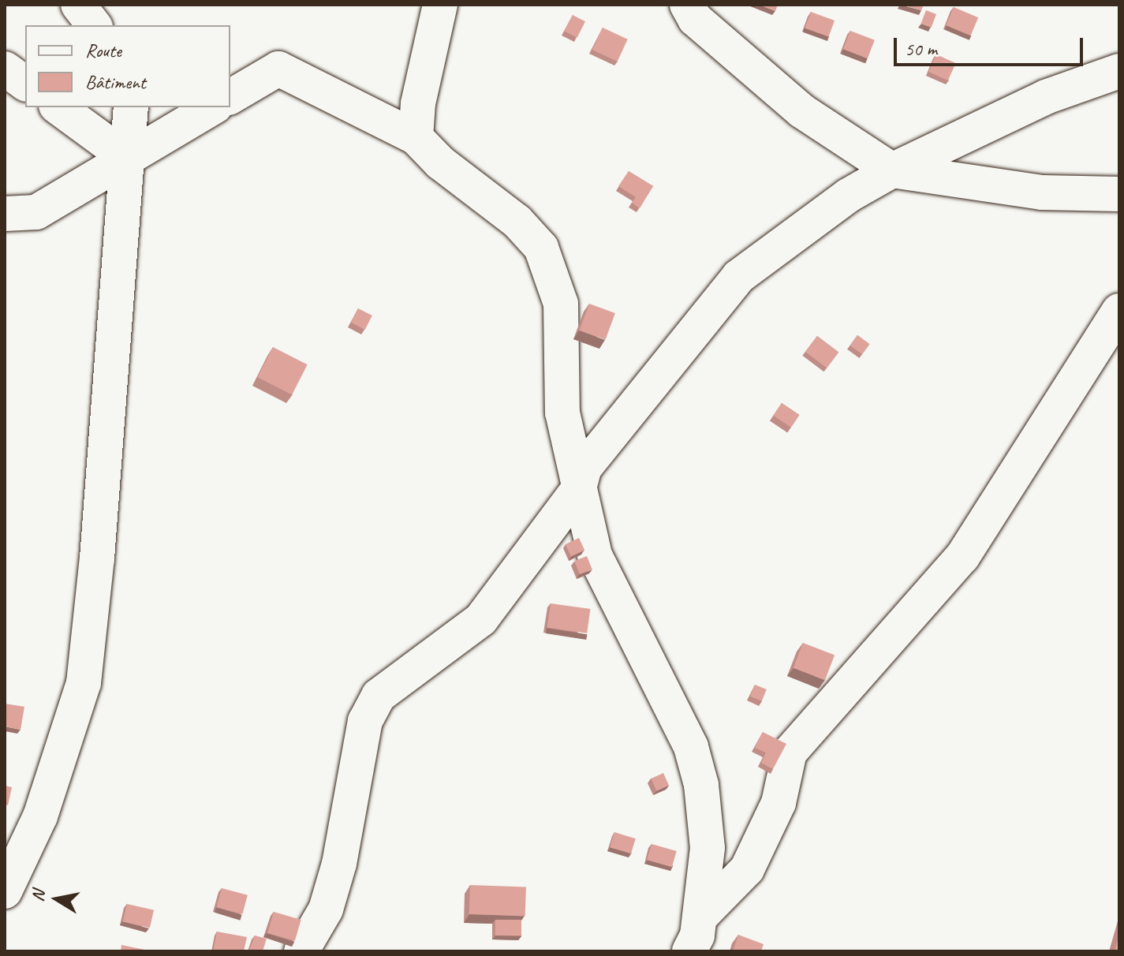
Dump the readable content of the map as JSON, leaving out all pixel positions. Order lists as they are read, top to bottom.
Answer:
{
  "legend": ["Route", "Bâtiment"],
  "scale_bar": "50 m",
  "north": "left"
}
